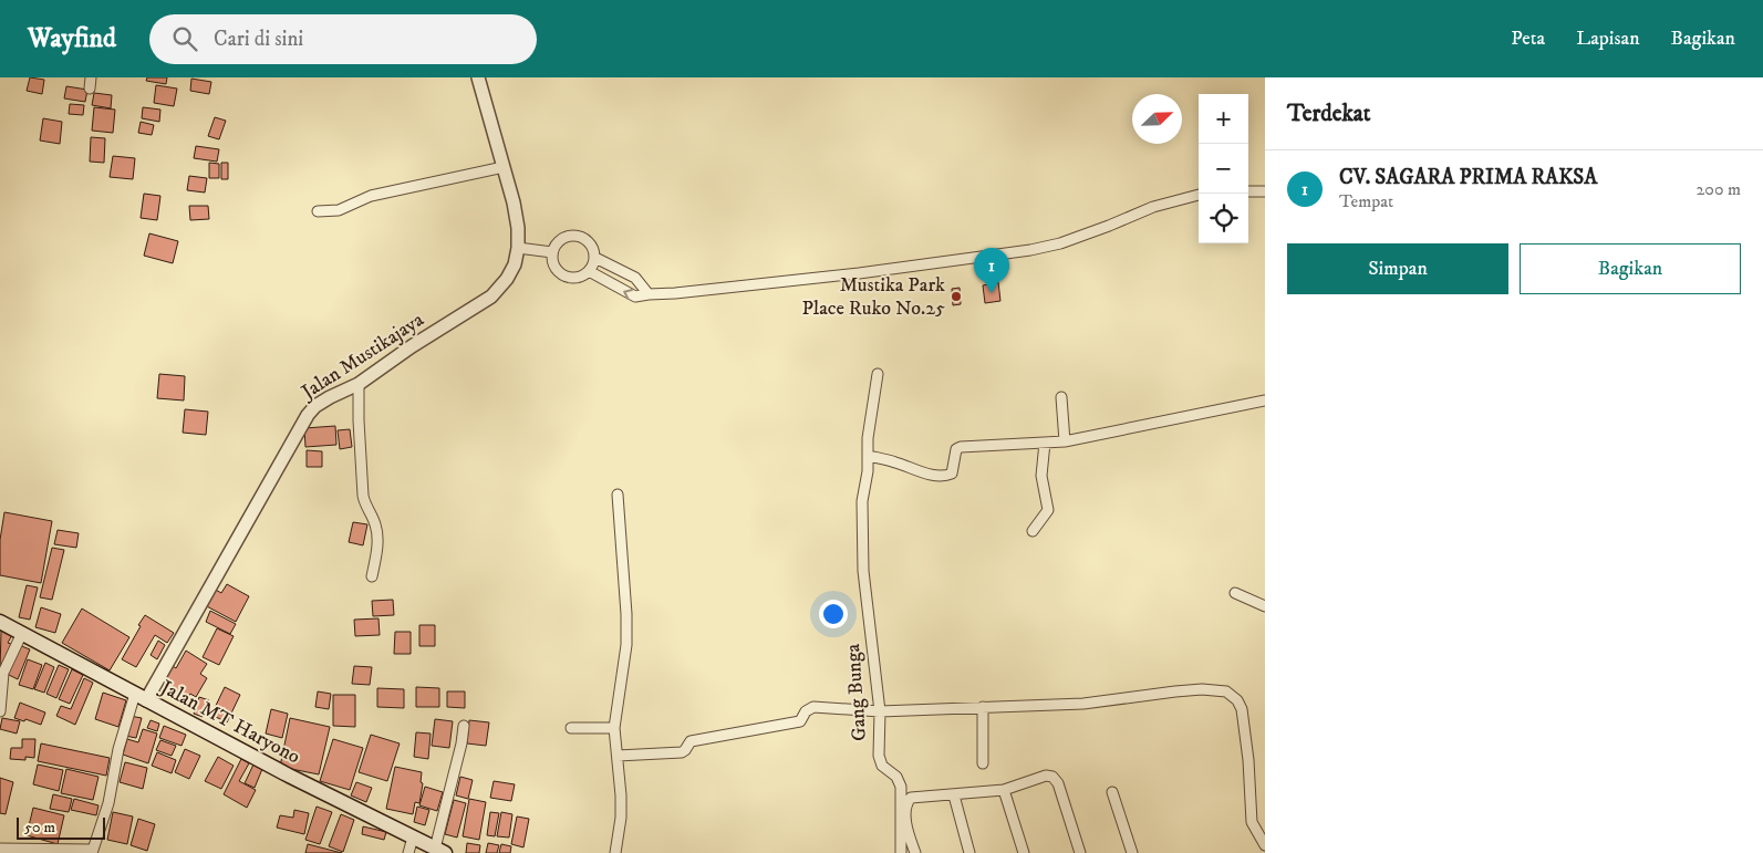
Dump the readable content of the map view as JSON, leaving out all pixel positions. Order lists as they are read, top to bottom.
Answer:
{
  "streets": {
    "main road": ["Jalan MT Haryono"],
    "street": ["Jalan Mustikajaya", "Gang Bunga"]
  },
  "crossings": [
    ["Jalan Mustikajaya", "Jalan MT Haryono"]
  ],
  "places": ["Mustika Park Place Ruko No.25"],
  "scale_bar": "50 m",
  "north": "top right",
  "page": {
    "header": "Wayfind",
    "search": "Cari di sini",
    "nav": ["Peta", "Lapisan", "Bagikan"],
    "heading": "Terdekat",
    "map_buttons": ["+", "−"],
    "list": [
      {
        "mark": "1",
        "name": "CV. SAGARA PRIMA RAKSA",
        "note": "Tempat",
        "value": "200 m"
      }
    ],
    "buttons": ["Simpan", "Bagikan"],
    "pins": "1",
    "scale": "50 m"
  }
}
